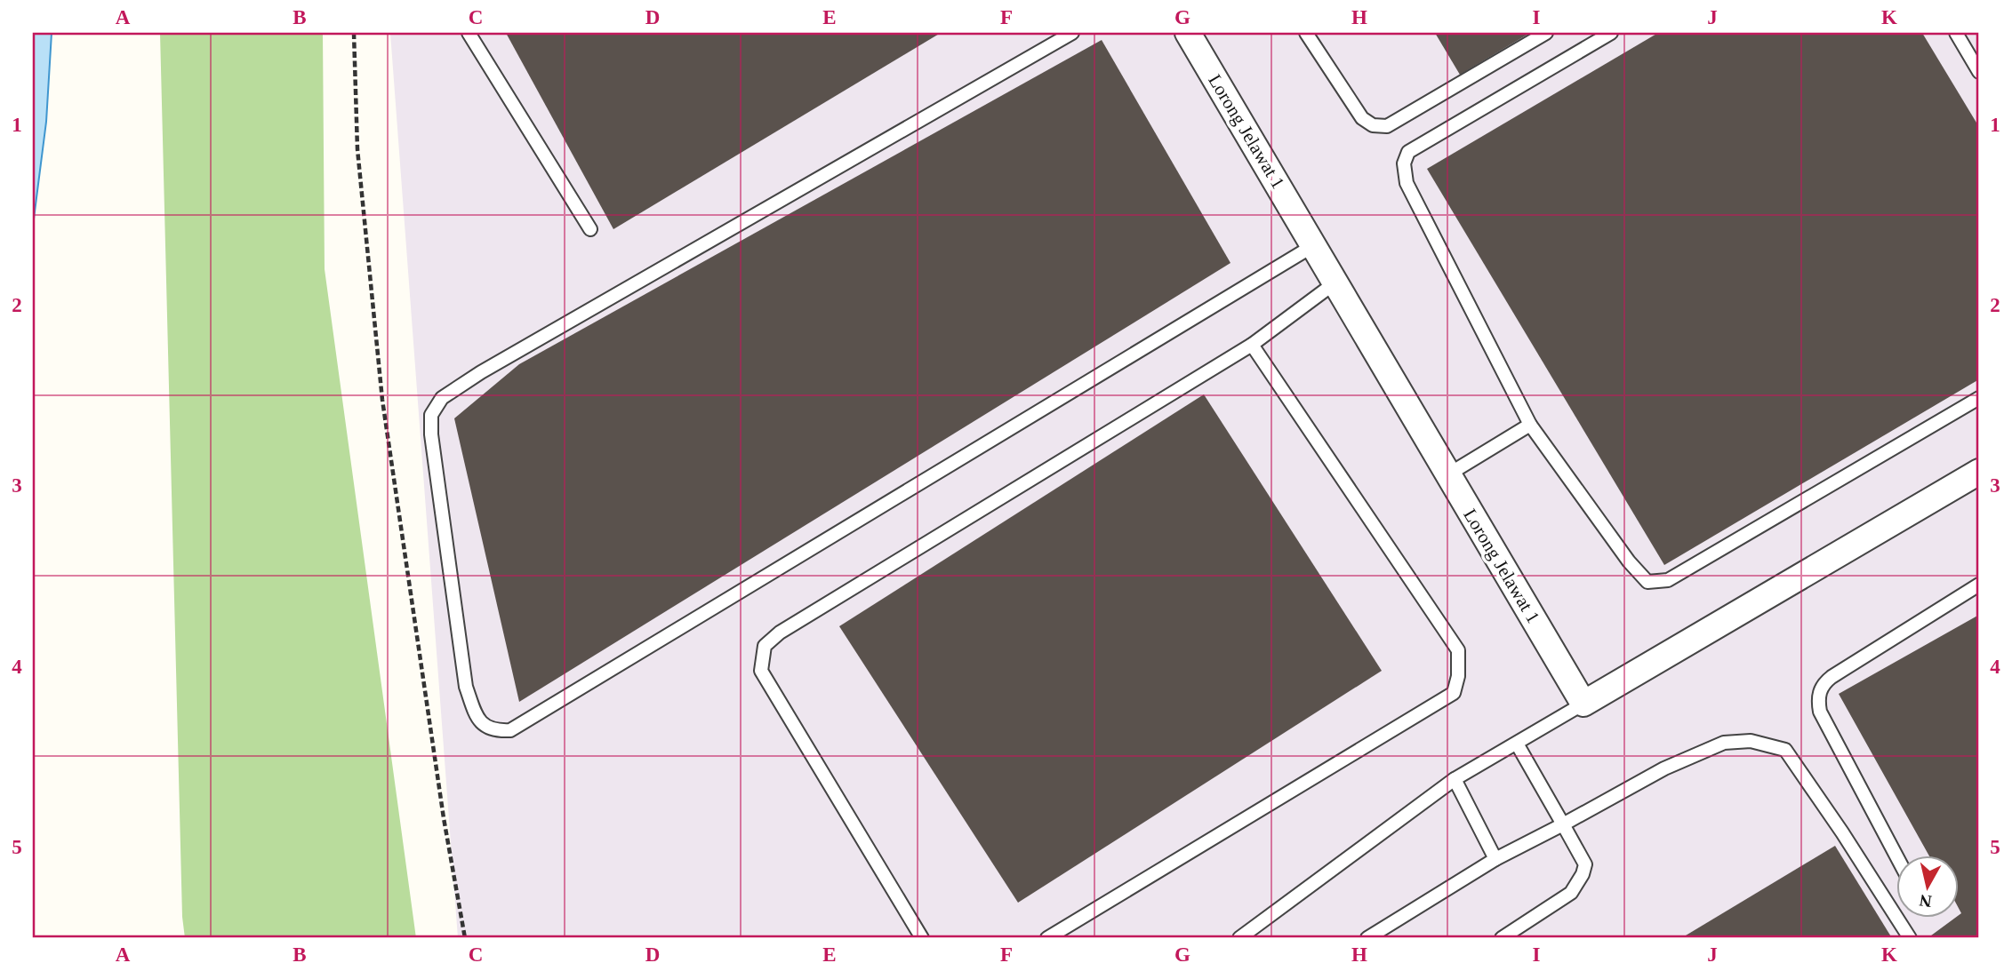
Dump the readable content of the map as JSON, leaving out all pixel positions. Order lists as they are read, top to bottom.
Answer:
{
  "streets": {
    "street": ["Lorong Jelawat 1"]
  },
  "north": "bottom",
  "grid": {
    "columns": [
      "A",
      "B",
      "C",
      "D",
      "E",
      "F",
      "G",
      "H",
      "I",
      "J",
      "K"
    ],
    "rows": [
      "1",
      "2",
      "3",
      "4",
      "5"
    ]
  }
}
